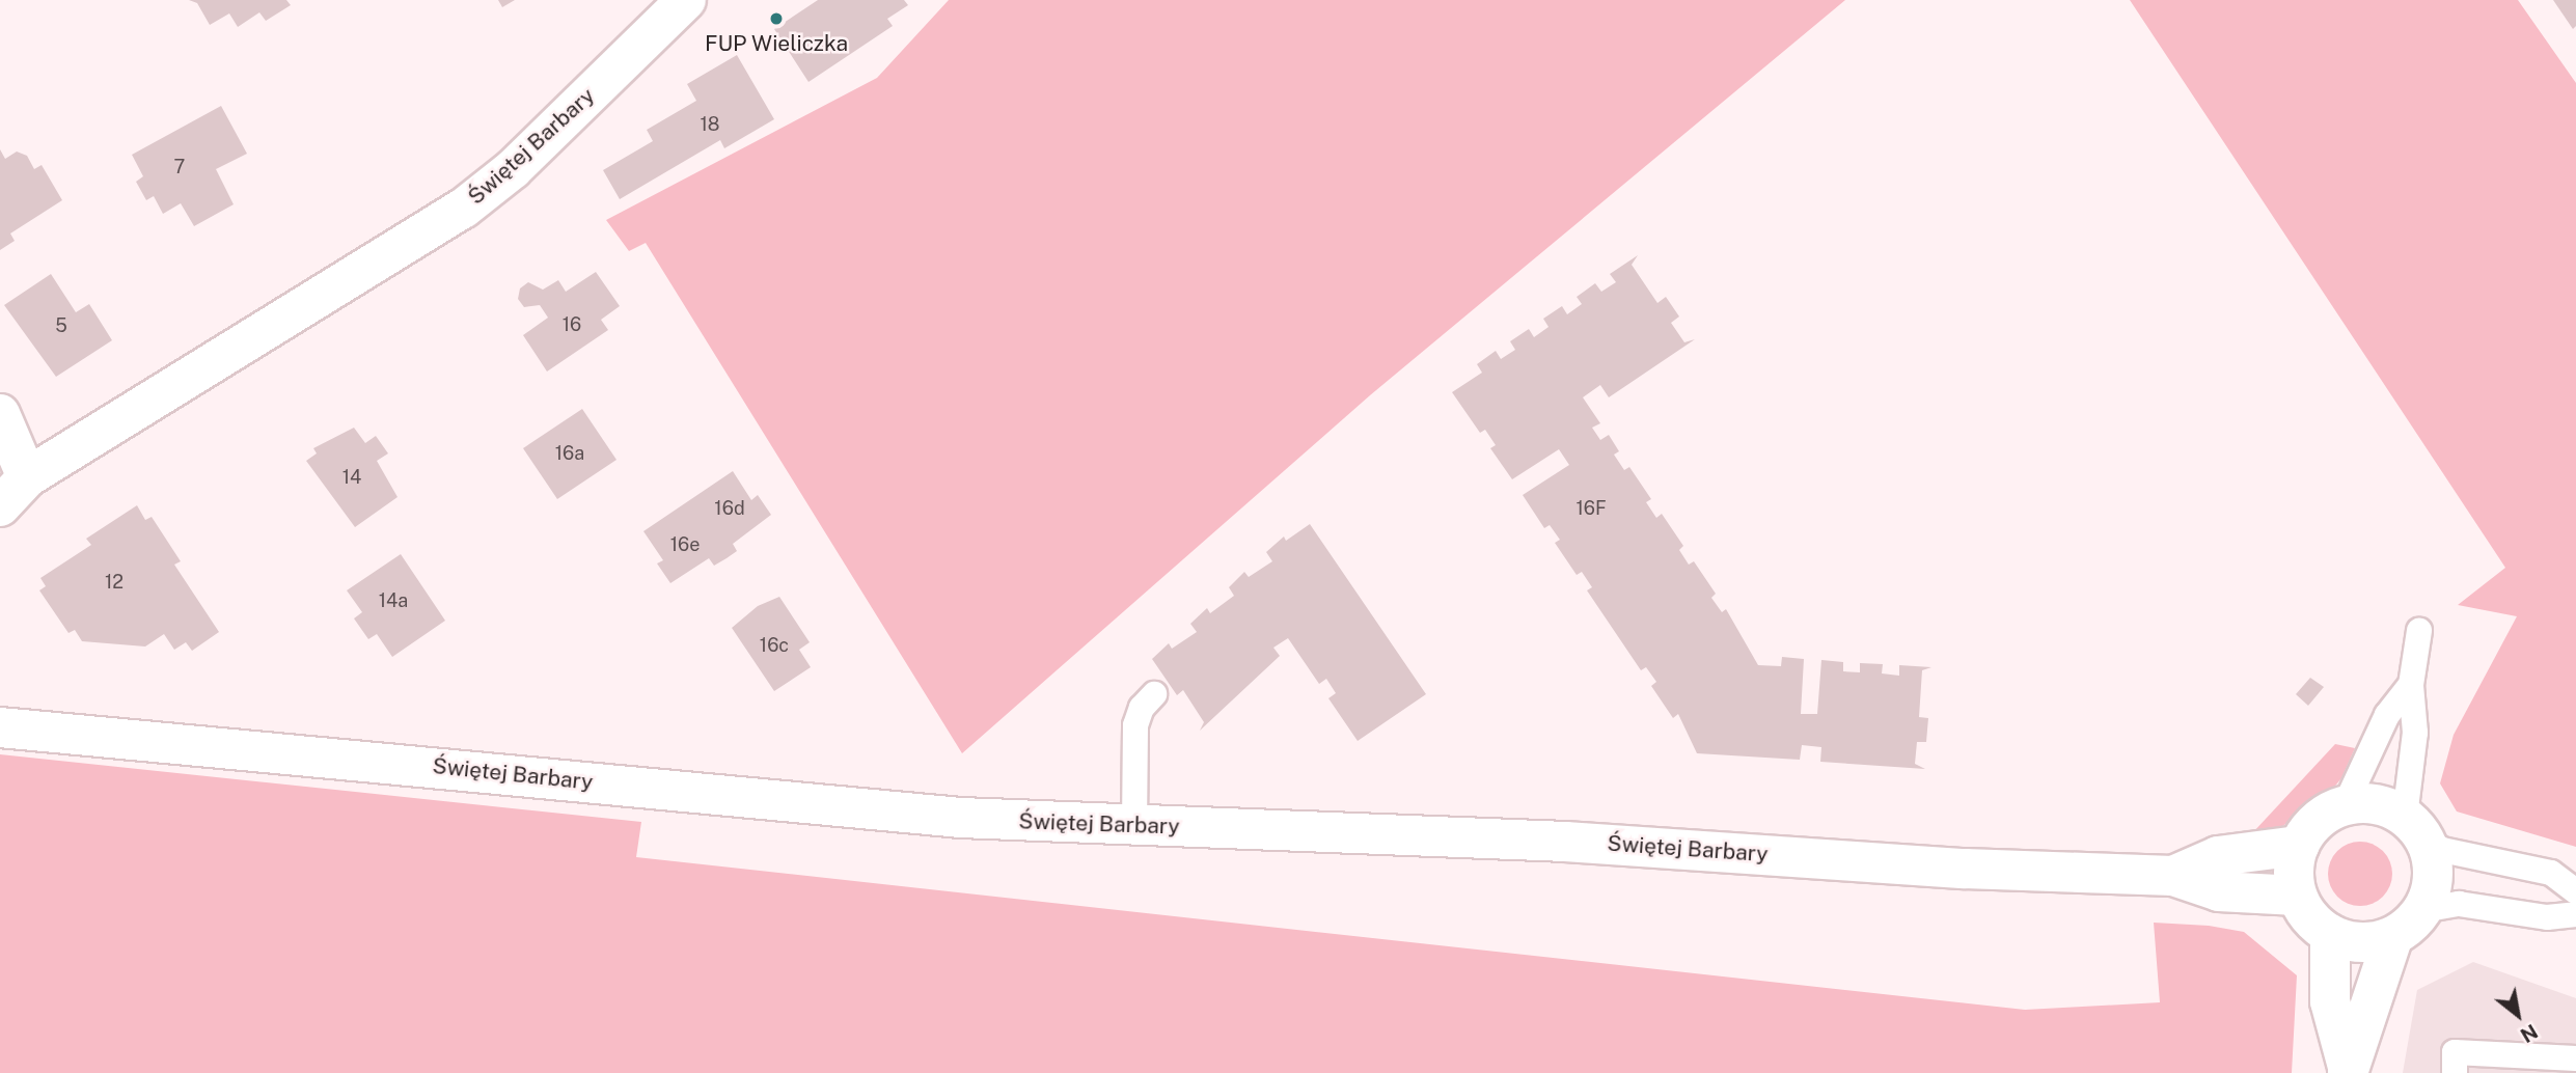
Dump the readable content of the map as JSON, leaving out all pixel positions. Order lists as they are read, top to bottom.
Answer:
{
  "streets": {
    "street": ["Świętej Barbary"]
  },
  "places": ["FUP Wieliczka"],
  "house_numbers": [
    "18",
    "7",
    "16",
    "5",
    "16a",
    "14",
    "16d",
    "16F",
    "16e",
    "12",
    "14a",
    "16c"
  ],
  "north": "bottom right"
}
